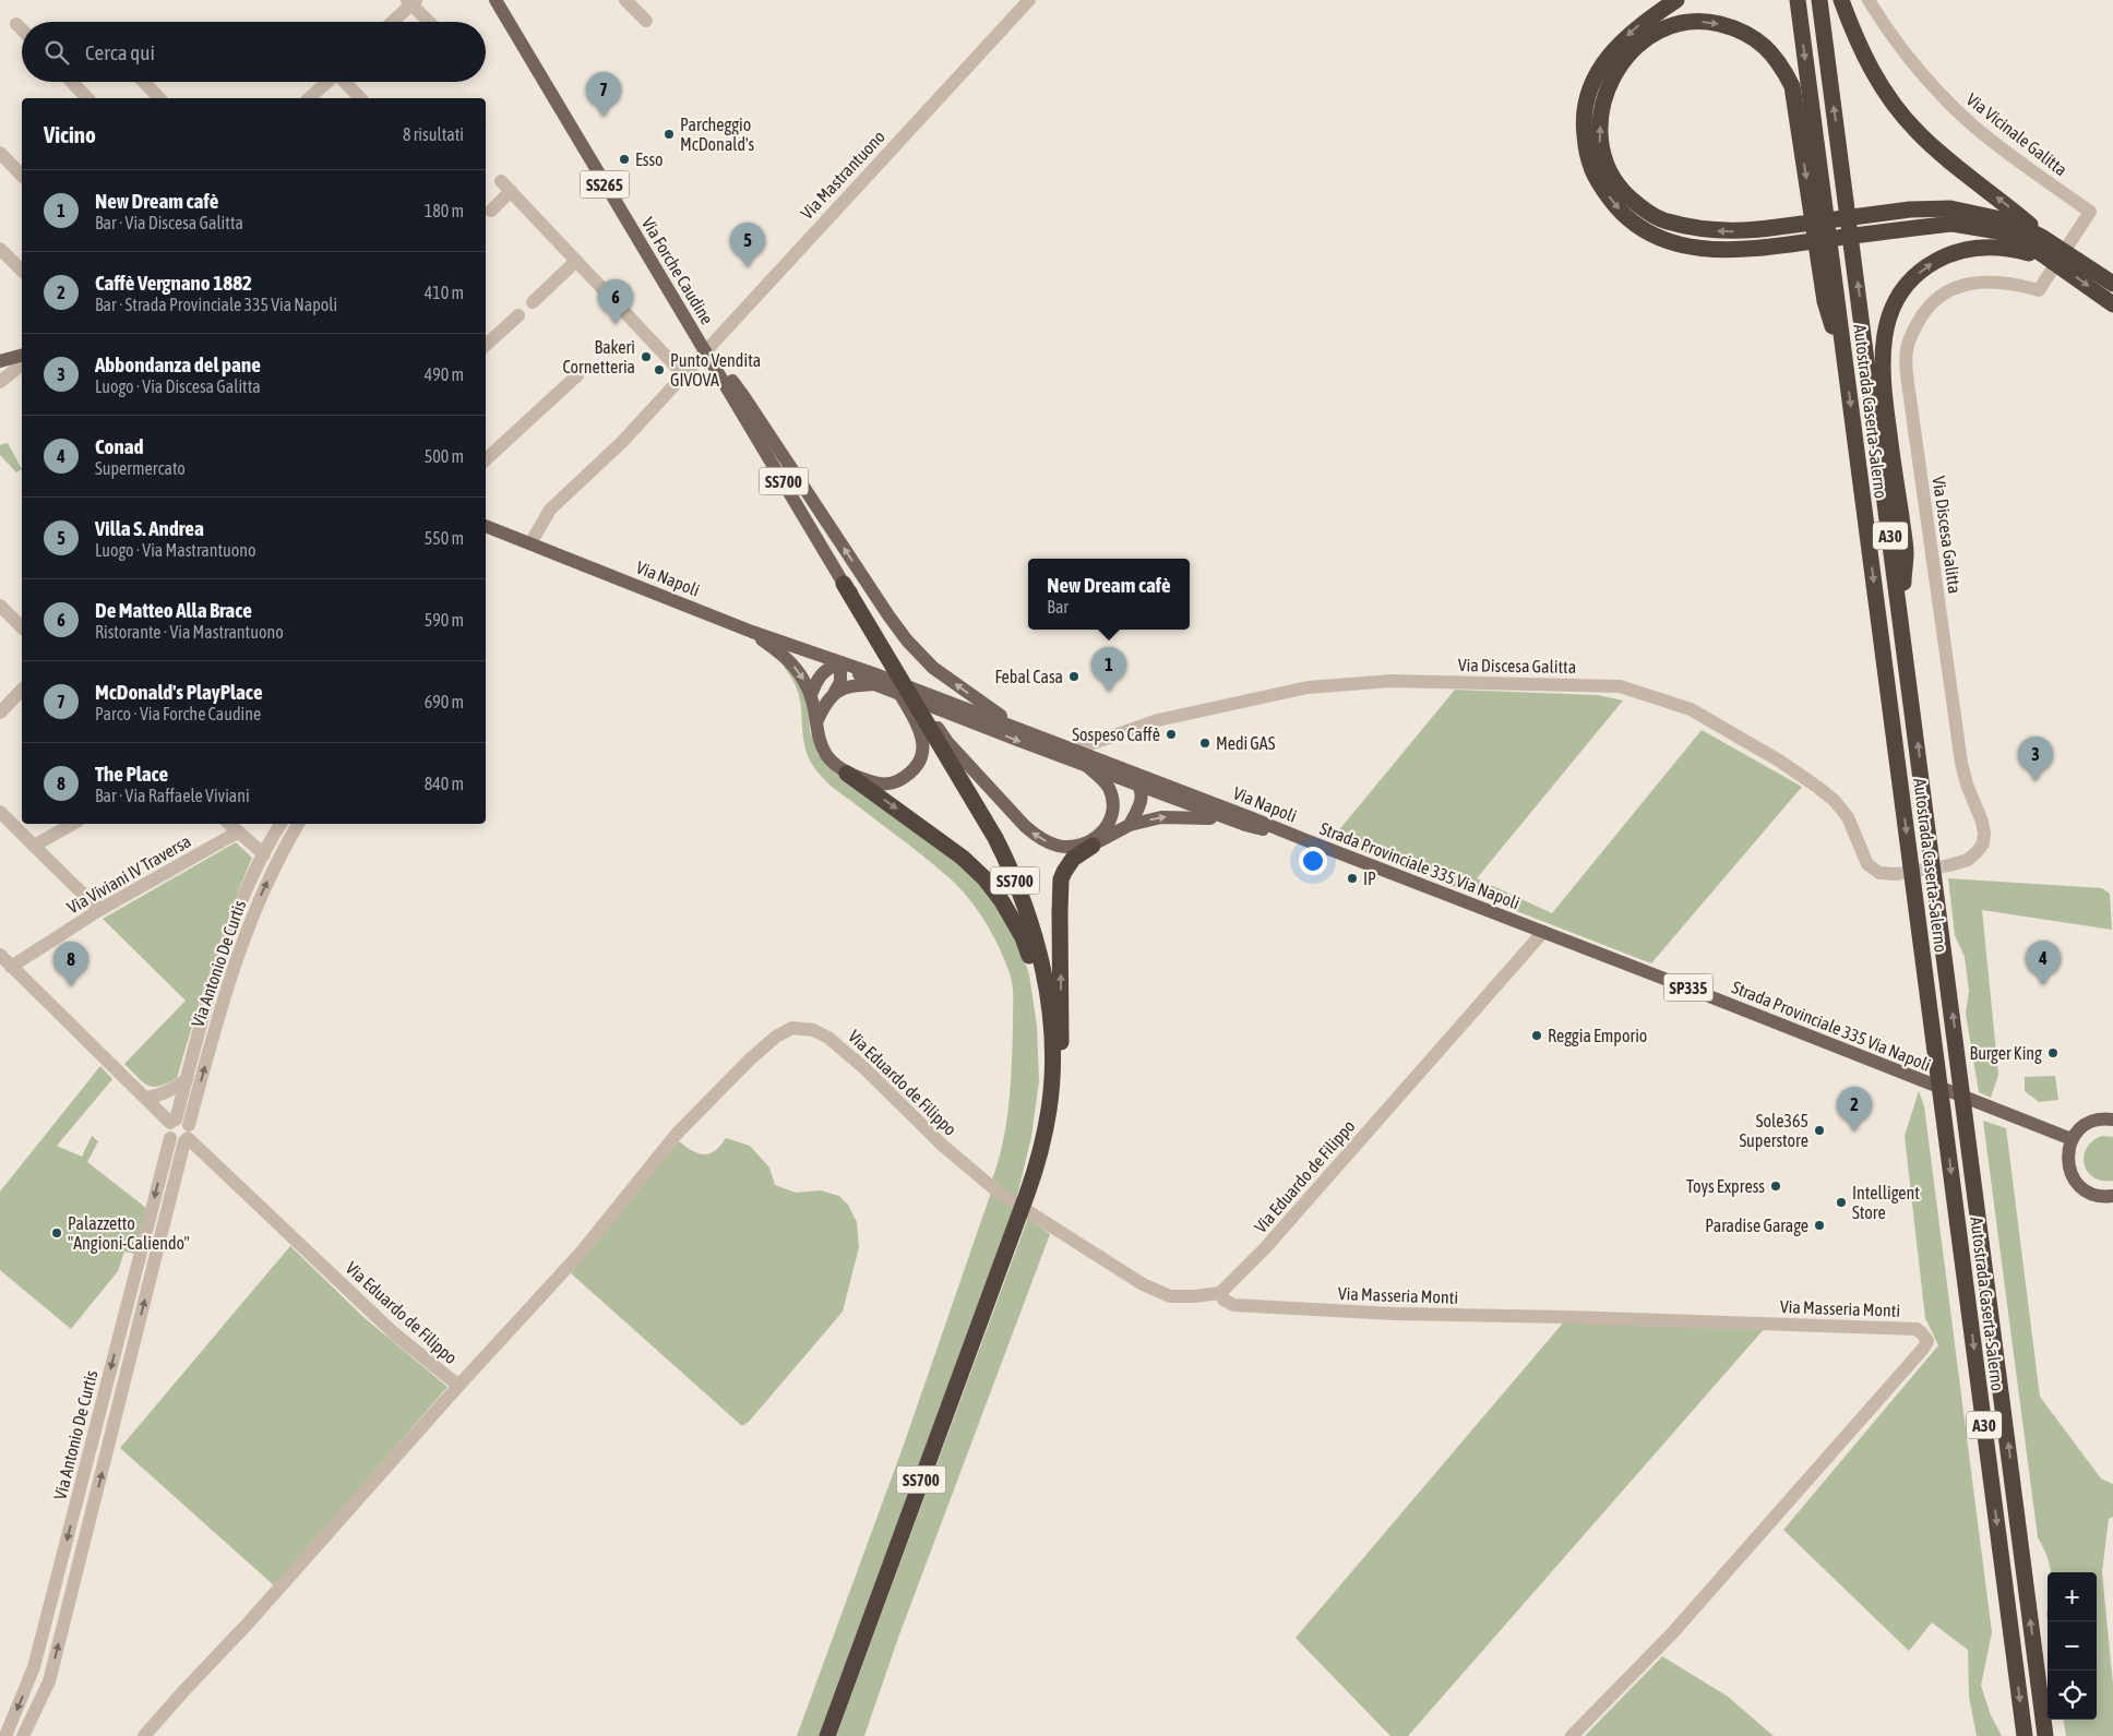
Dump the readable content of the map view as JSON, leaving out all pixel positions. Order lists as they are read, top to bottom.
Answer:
{
  "streets": {
    "highway": ["Autostrada Caserta-Salerno", "SS700", "A30"],
    "main road": [
      "SS265",
      "Via Forche Caudine",
      "Via Napoli",
      "Strada Provinciale 335 Via Napoli",
      "SP335"
    ],
    "street": [
      "Via Vicinale Galitta",
      "Via Mastrantuono",
      "Via Discesa Galitta",
      "Via Viviani IV Traversa",
      "Via Antonio De Curtis",
      "Via Eduardo de Filippo",
      "Via Masseria Monti"
    ]
  },
  "crossings": [
    ["Via Vicinale Galitta", "Via Discesa Galitta"],
    ["Via Mastrantuono", "Via Forche Caudine"],
    ["Via Mastrantuono", "Via Napoli"],
    ["Via Forche Caudine", "SS700"],
    ["Via Discesa Galitta", "Via Napoli"],
    ["Via Napoli", "Strada Provinciale 335 Via Napoli"],
    ["Strada Provinciale 335 Via Napoli", "Via Eduardo de Filippo"],
    ["Via Viviani IV Traversa", "Via Eduardo de Filippo"],
    ["Via Antonio De Curtis", "Via Eduardo de Filippo"],
    ["Via Eduardo de Filippo", "Via Masseria Monti"]
  ],
  "places": [
    "Parcheggio McDonald's",
    "Esso",
    "Bakerì Cornetteria",
    "Punto Vendita GIVOVA",
    "Febal Casa",
    "Sospeso Caffè",
    "Medi GAS",
    "IP",
    "Reggia Emporio",
    "Burger King",
    "Sole365 Superstore",
    "Toys Express",
    "Intelligent Store",
    "Paradise Garage",
    "Palazzetto \"Angioni-Caliendo\""
  ],
  "page": {
    "search": "Cerca qui",
    "pins": [
      "7",
      "5",
      "6",
      "1",
      "3",
      "4",
      "8",
      "2"
    ],
    "heading": ["Vicino", "8 risultati"],
    "list": [
      {
        "mark": "1",
        "name": "New Dream cafè",
        "note": "Bar · Via Discesa Galitta",
        "value": "180 m"
      },
      {
        "mark": "2",
        "name": "Caffè Vergnano 1882",
        "note": "Bar · Strada Provinciale 335 Via Napoli",
        "value": "410 m"
      },
      {
        "mark": "3",
        "name": "Abbondanza del pane",
        "note": "Luogo · Via Discesa Galitta",
        "value": "490 m"
      },
      {
        "mark": "4",
        "name": "Conad",
        "note": "Supermercato",
        "value": "500 m"
      },
      {
        "mark": "5",
        "name": "Villa S. Andrea",
        "note": "Luogo · Via Mastrantuono",
        "value": "550 m"
      },
      {
        "mark": "6",
        "name": "De Matteo Alla Brace",
        "note": "Ristorante · Via Mastrantuono",
        "value": "590 m"
      },
      {
        "mark": "7",
        "name": "McDonald's PlayPlace",
        "note": "Parco · Via Forche Caudine",
        "value": "690 m"
      },
      {
        "mark": "8",
        "name": "The Place",
        "note": "Bar · Via Raffaele Viviani",
        "value": "840 m"
      }
    ],
    "popup": ["New Dream cafè", "Bar"],
    "map_buttons": ["+", "−"]
  }
}
